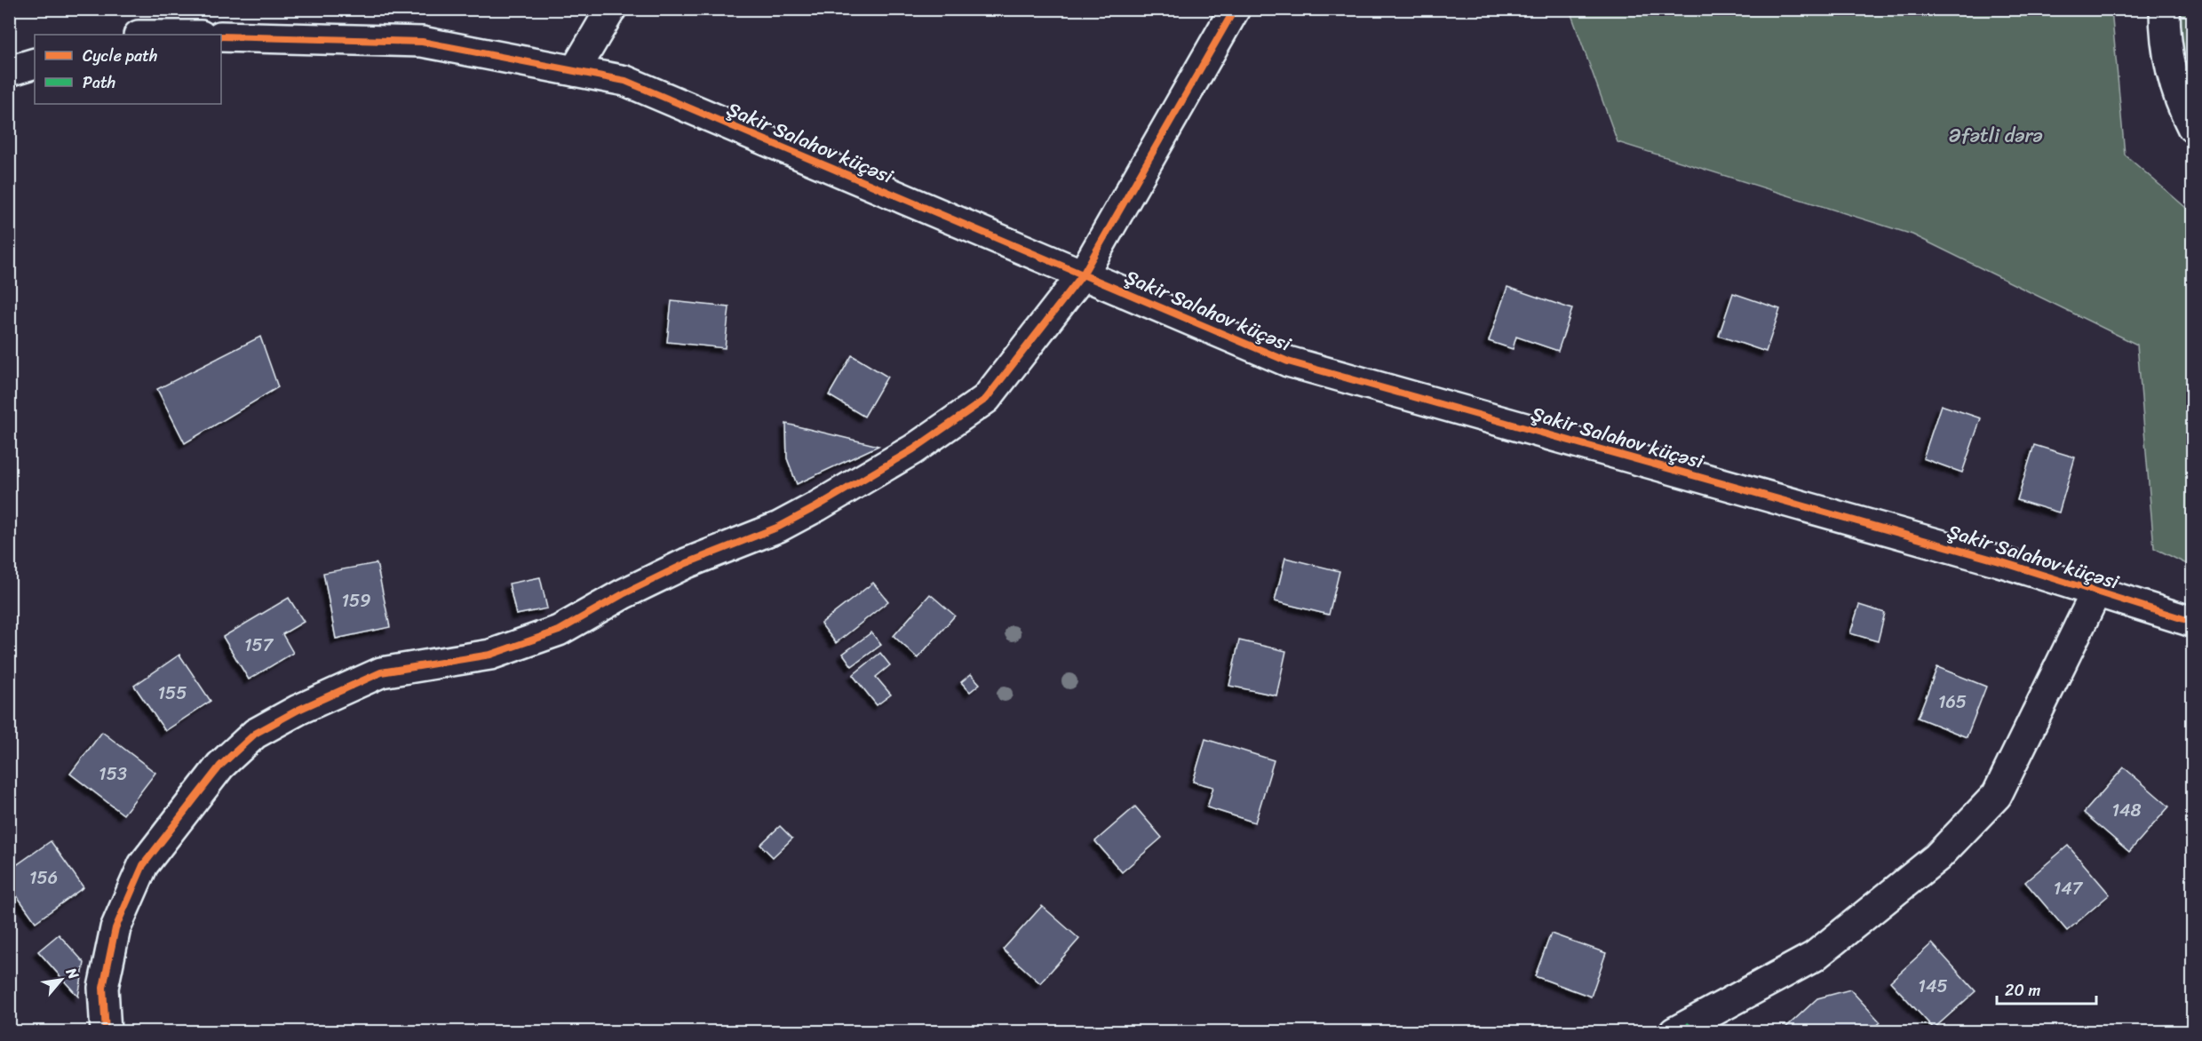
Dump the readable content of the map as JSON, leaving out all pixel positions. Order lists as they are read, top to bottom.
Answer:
{
  "streets": {
    "street": ["Şakir Salahov küçəsi"]
  },
  "parks": ["Əfətli dərə"],
  "house_numbers": [
    "159",
    "157",
    "155",
    "165",
    "153",
    "148",
    "156",
    "147",
    "145"
  ],
  "legend": ["Cycle path", "Path"],
  "scale_bar": "20 m",
  "north": "top right"
}
